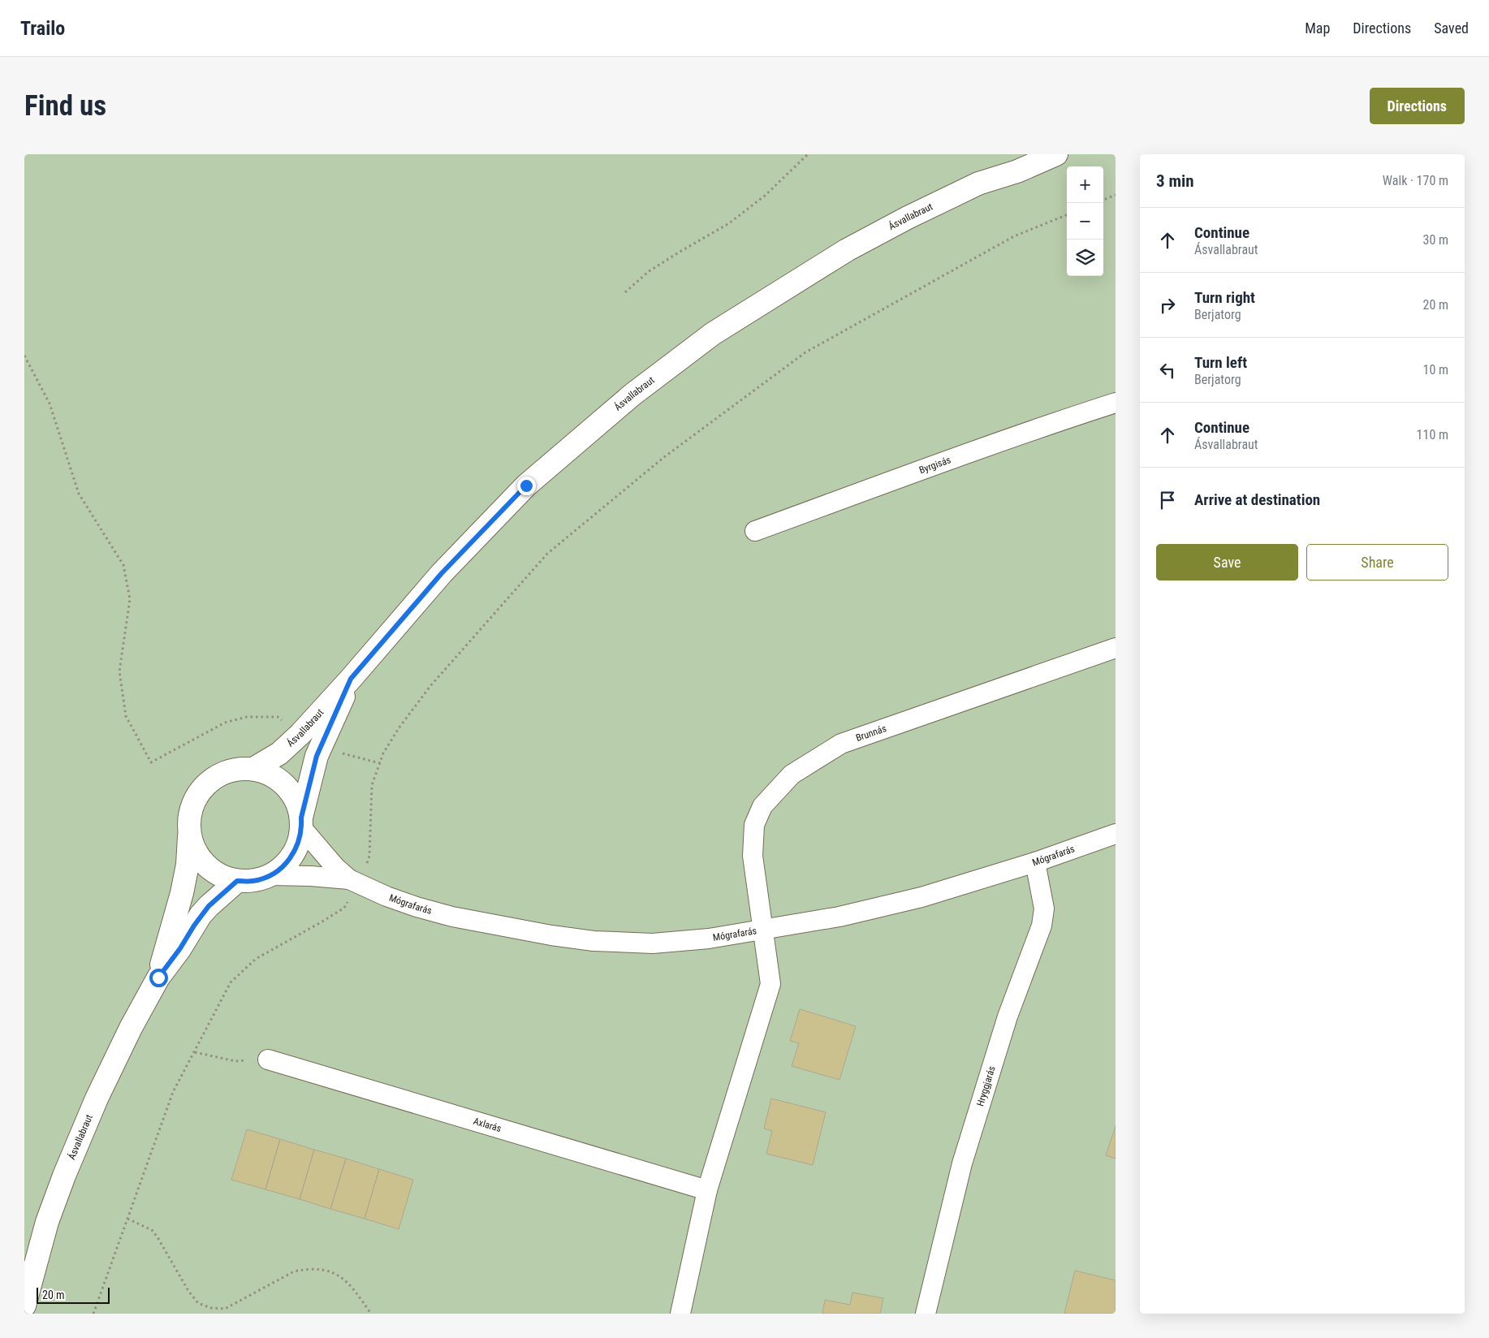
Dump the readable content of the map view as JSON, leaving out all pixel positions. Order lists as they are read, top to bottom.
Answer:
{
  "streets": {
    "main road": ["Ásvallabraut"],
    "street": [
      "Byrgisás",
      "Brunnás",
      "Mógrafarás",
      "Hryggjarás",
      "Axlarás"
    ]
  },
  "crossings": [
    ["Ásvallabraut", "Mógrafarás"],
    ["Brunnás", "Mógrafarás"],
    ["Mógrafarás", "Hryggjarás"]
  ],
  "scale_bar": "20 m",
  "page": {
    "header": "Trailo",
    "nav": ["Map", "Directions", "Saved"],
    "buttons": [
      "Directions",
      ["Save", "Share"]
    ],
    "title": "Find us",
    "heading": ["3 min", "Walk · 170 m"],
    "map_buttons": ["+", "−"],
    "list": [
      ["Continue", "Ásvallabraut", "30 m"],
      ["Turn right", "Berjatorg", "20 m"],
      ["Turn left", "Berjatorg", "10 m"],
      ["Continue", "Ásvallabraut", "110 m"],
      "Arrive at destination"
    ],
    "scale": "20 m"
  }
}
